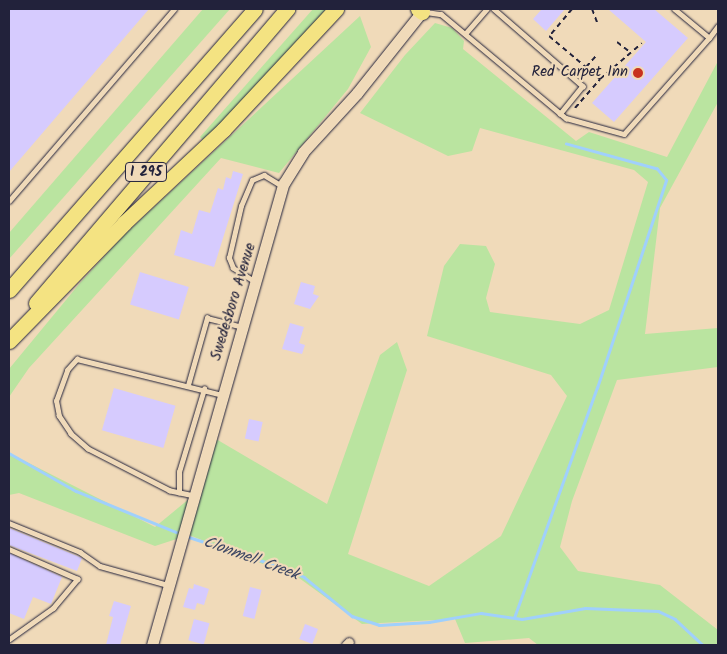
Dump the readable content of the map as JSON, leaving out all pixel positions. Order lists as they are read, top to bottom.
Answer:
{
  "streets": {
    "highway": ["I 295"],
    "street": ["Swedesboro Avenue"]
  },
  "water": ["Clonmell Creek"],
  "places": ["Red Carpet Inn"]
}
